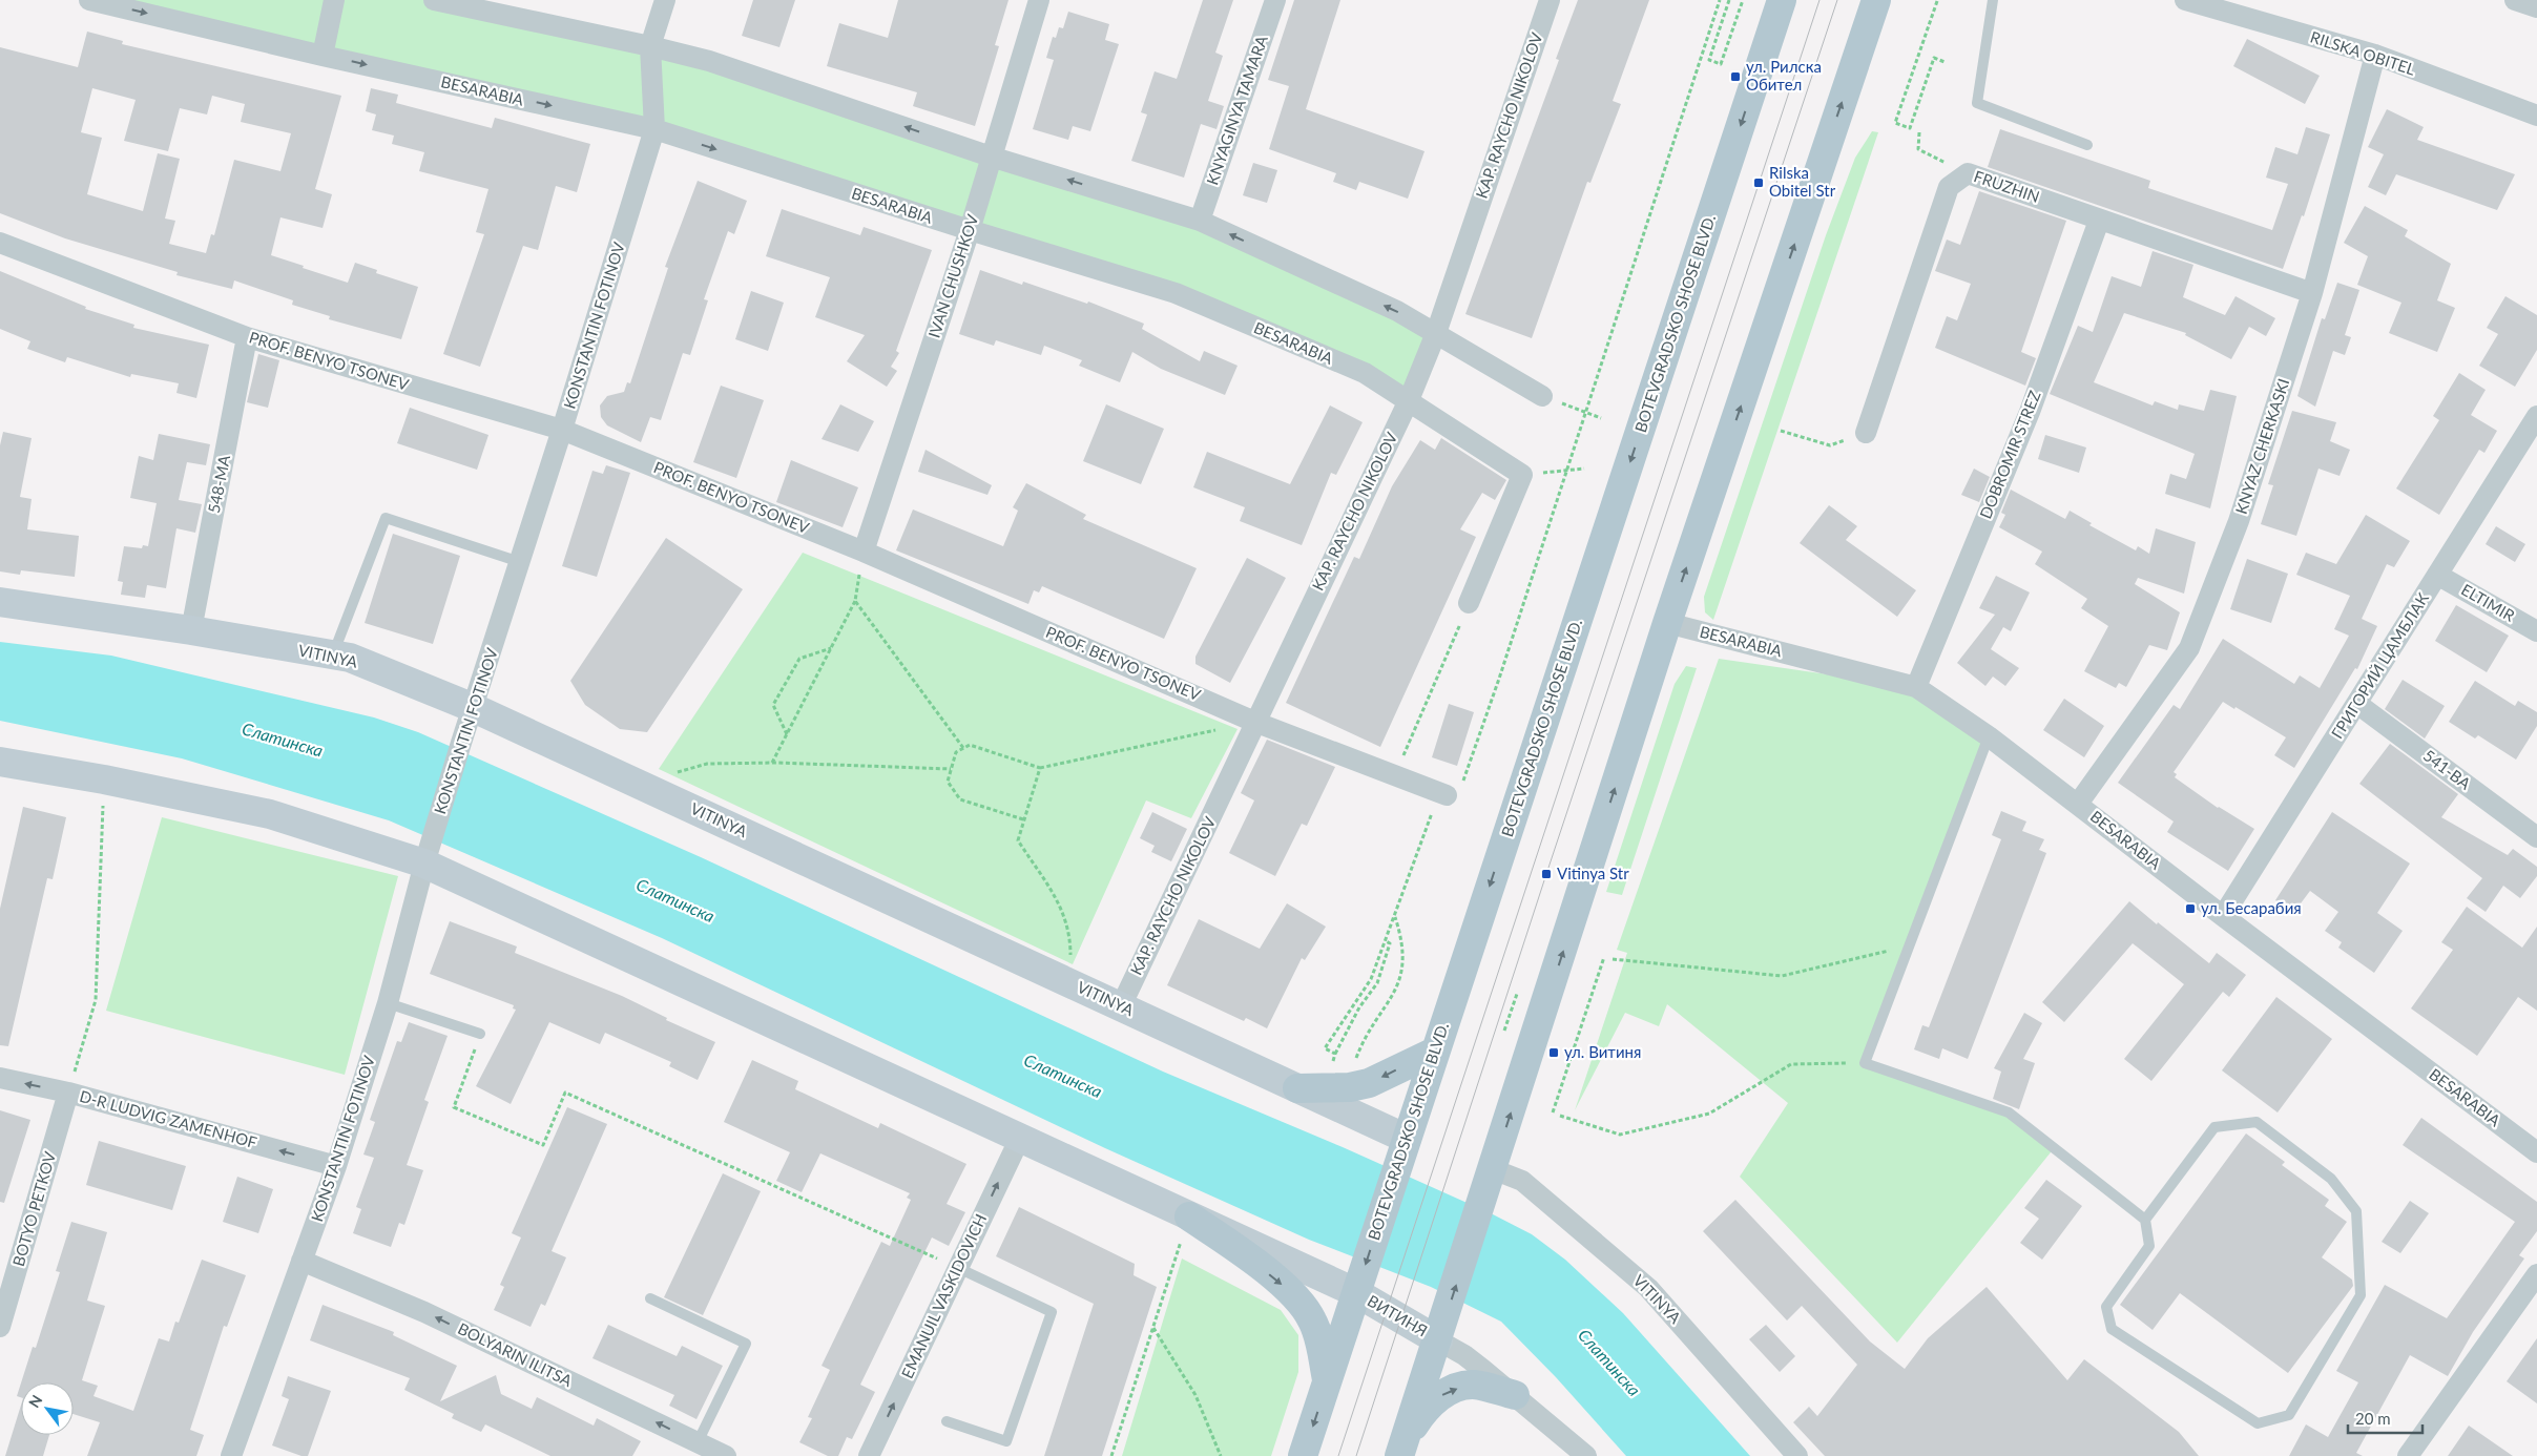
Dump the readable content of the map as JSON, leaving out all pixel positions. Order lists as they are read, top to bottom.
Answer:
{
  "streets": {
    "main road": ["BOTEVGRADSKO SHOSE BLVD."],
    "street": [
      "RILSKA OBITEL",
      "BESARABIA",
      "KNYAGINYA TAMARA",
      "KAP. RAYCHO NIKOLOV",
      "FRUZHIN",
      "IVAN CHUSHKOV",
      "KONSTANTIN FOTINOV",
      "PROF. BENYO TSONEV",
      "KNYAZ CHERKASKI",
      "DOBROMIR STREZ",
      "548-МА",
      "ELTIMIR",
      "VITINYA",
      "ГРИГОРИЙ ЦАМБЛАК",
      "541-ВА",
      "D-R LUDVIG ZAMENHOF",
      "BOTYO PETKOV",
      "EMANUIL VASKIDOVICH",
      "ВИТИНЯ",
      "BOLYARIN ILITSA"
    ]
  },
  "crossings": [
    ["RILSKA OBITEL", "KNYAZ CHERKASKI"],
    ["BESARABIA", "KAP. RAYCHO NIKOLOV"],
    ["BESARABIA", "IVAN CHUSHKOV"],
    ["BESARABIA", "KONSTANTIN FOTINOV"],
    ["BESARABIA", "KNYAZ CHERKASKI"],
    ["BESARABIA", "DOBROMIR STREZ"],
    ["BESARABIA", "ГРИГОРИЙ ЦАМБЛАК"],
    ["KAP. RAYCHO NIKOLOV", "PROF. BENYO TSONEV"],
    ["KAP. RAYCHO NIKOLOV", "VITINYA"],
    ["FRUZHIN", "KNYAZ CHERKASKI"],
    ["FRUZHIN", "DOBROMIR STREZ"],
    ["IVAN CHUSHKOV", "PROF. BENYO TSONEV"],
    ["BOTEVGRADSKO SHOSE BLVD.", "VITINYA"],
    ["BOTEVGRADSKO SHOSE BLVD.", "ВИТИНЯ"],
    ["KONSTANTIN FOTINOV", "PROF. BENYO TSONEV"],
    ["KONSTANTIN FOTINOV", "VITINYA"],
    ["KONSTANTIN FOTINOV", "D-R LUDVIG ZAMENHOF"],
    ["KONSTANTIN FOTINOV", "BOLYARIN ILITSA"],
    ["PROF. BENYO TSONEV", "548-МА"],
    ["548-МА", "VITINYA"],
    ["ELTIMIR", "ГРИГОРИЙ ЦАМБЛАК"],
    ["ГРИГОРИЙ ЦАМБЛАК", "541-ВА"],
    ["D-R LUDVIG ZAMENHOF", "BOTYO PETKOV"]
  ],
  "one_way": ["D-R LUDVIG ZAMENHOF", "EMANUIL VASKIDOVICH", "BOLYARIN ILITSA"],
  "water": ["Слатинска"],
  "places": {
    "transit": [
      "ул. Рилска Обител",
      "Rilska Obitel Str",
      "Vitinya Str",
      "ул. Бесарабия",
      "ул. Витиня"
    ]
  },
  "scale_bar": "20 m",
  "north": "top left"
}
